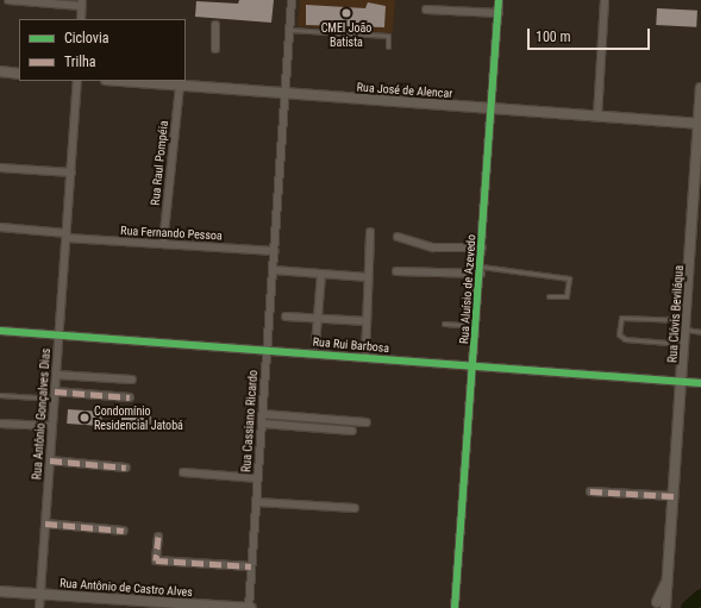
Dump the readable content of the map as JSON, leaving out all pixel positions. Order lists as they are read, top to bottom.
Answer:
{
  "streets": {
    "street": [
      "Rua José de Alencar",
      "Rua Raul Pompéia",
      "Rua Fernando Pessoa",
      "Rua Aluísio de Azevedo",
      "Rua Clóvis Beviláqua",
      "Rua Rui Barbosa",
      "Rua Antônio Gonçalves Dias",
      "Rua Cassiano Ricardo",
      "Rua Antônio de Castro Alves"
    ]
  },
  "crossings": [
    ["Rua José de Alencar", "Rua Raul Pompéia"],
    ["Rua José de Alencar", "Rua Aluísio de Azevedo"],
    ["Rua José de Alencar", "Rua Clóvis Beviláqua"],
    ["Rua José de Alencar", "Rua Cassiano Ricardo"],
    ["Rua Raul Pompéia", "Rua Fernando Pessoa"],
    ["Rua Fernando Pessoa", "Rua Antônio Gonçalves Dias"],
    ["Rua Fernando Pessoa", "Rua Cassiano Ricardo"],
    ["Rua Aluísio de Azevedo", "Rua Rui Barbosa"],
    ["Rua Clóvis Beviláqua", "Rua Rui Barbosa"],
    ["Rua Rui Barbosa", "Rua Antônio Gonçalves Dias"],
    ["Rua Rui Barbosa", "Rua Cassiano Ricardo"],
    ["Rua Antônio Gonçalves Dias", "Rua Antônio de Castro Alves"],
    ["Rua Cassiano Ricardo", "Rua Antônio de Castro Alves"]
  ],
  "places": ["CMEI João Batista", "Condomínio Residencial Jatobá"],
  "legend": ["Ciclovia", "Trilha"],
  "scale_bar": "100 m"
}
